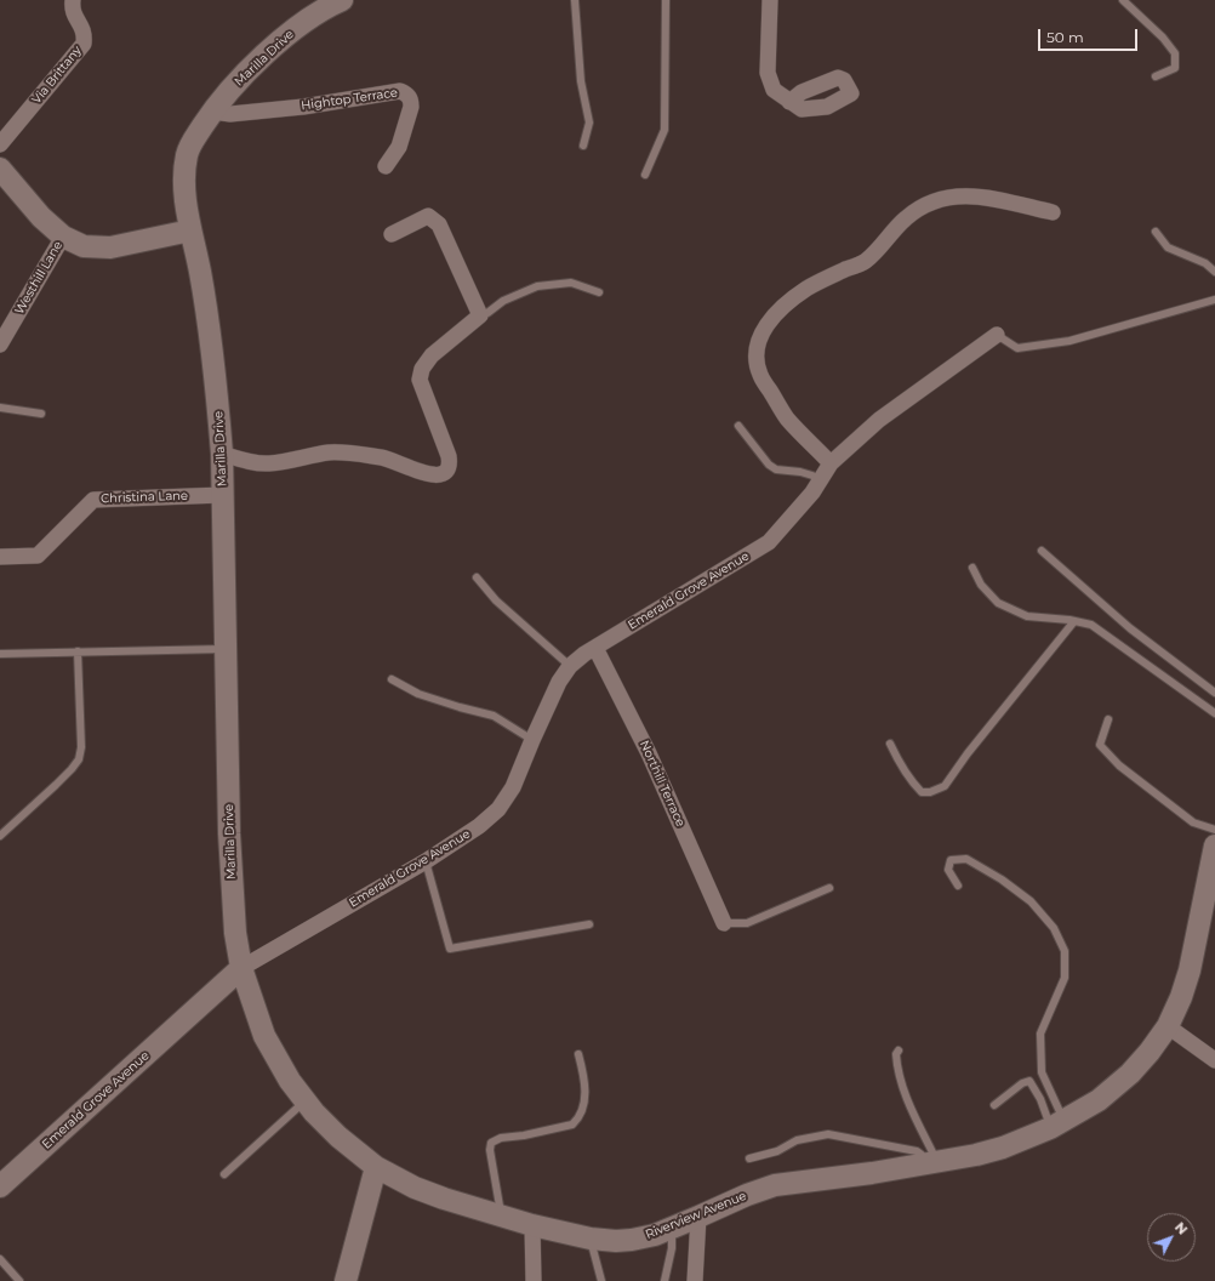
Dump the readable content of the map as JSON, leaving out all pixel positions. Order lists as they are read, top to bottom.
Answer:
{
  "streets": {
    "street": [
      "Marilla Drive",
      "Via Brittany",
      "Hightop Terrace",
      "Westhill Lane",
      "Christina Lane",
      "Emerald Grove Avenue",
      "Northill Terrace",
      "Riverview Avenue"
    ]
  },
  "crossings": [
    ["Marilla Drive", "Hightop Terrace"],
    ["Marilla Drive", "Christina Lane"],
    ["Marilla Drive", "Emerald Grove Avenue"],
    ["Marilla Drive", "Riverview Avenue"],
    ["Emerald Grove Avenue", "Northill Terrace"],
    ["Emerald Grove Avenue", "Riverview Avenue"]
  ],
  "scale_bar": "50 m",
  "north": "top right"
}
